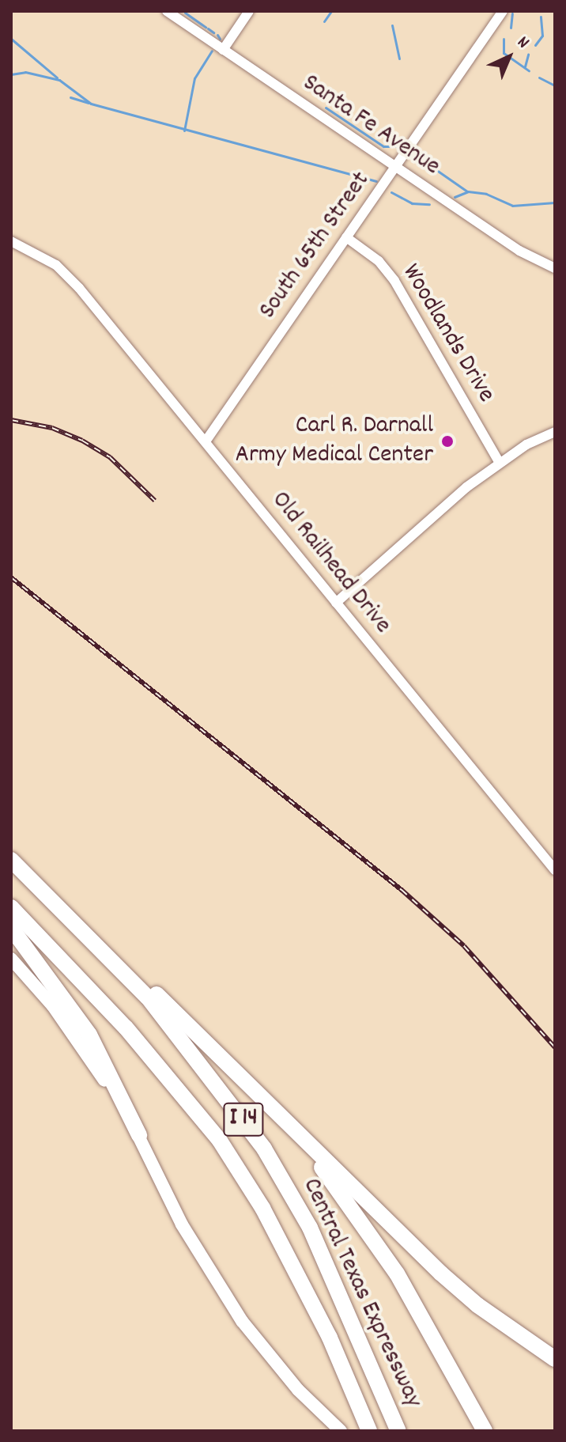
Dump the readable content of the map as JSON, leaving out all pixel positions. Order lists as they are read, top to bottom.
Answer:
{
  "streets": {
    "highway": ["I 14", "Central Texas Expressway"],
    "street": [
      "Santa Fe Avenue",
      "South 65th Street",
      "Woodlands Drive",
      "Old Railhead Drive"
    ]
  },
  "crossings": [
    ["Santa Fe Avenue", "South 65th Street"],
    ["South 65th Street", "Woodlands Drive"],
    ["South 65th Street", "Old Railhead Drive"]
  ],
  "places": ["Carl R. Darnall Army Medical Center"],
  "north": "top right"
}
